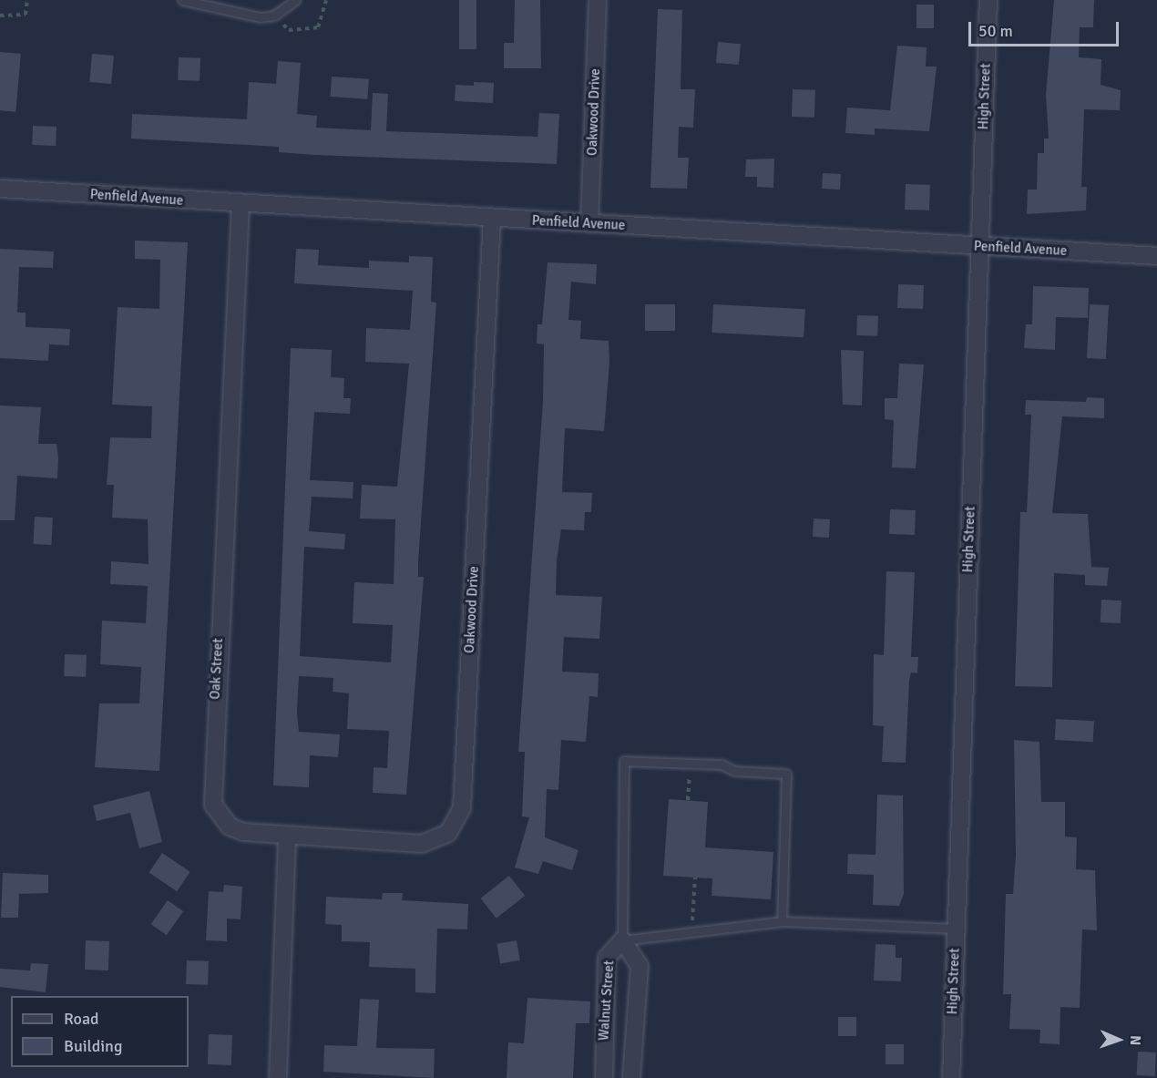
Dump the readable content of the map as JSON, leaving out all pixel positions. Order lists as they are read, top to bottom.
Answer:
{
  "streets": {
    "street": [
      "High Street",
      "Oakwood Drive",
      "Penfield Avenue",
      "Oak Street",
      "Walnut Street"
    ]
  },
  "crossings": [
    ["High Street", "Penfield Avenue"],
    ["Oakwood Drive", "Penfield Avenue"],
    ["Oakwood Drive", "Oak Street"],
    ["Penfield Avenue", "Oak Street"]
  ],
  "legend": ["Road", "Building"],
  "scale_bar": "50 m",
  "north": "right"
}
